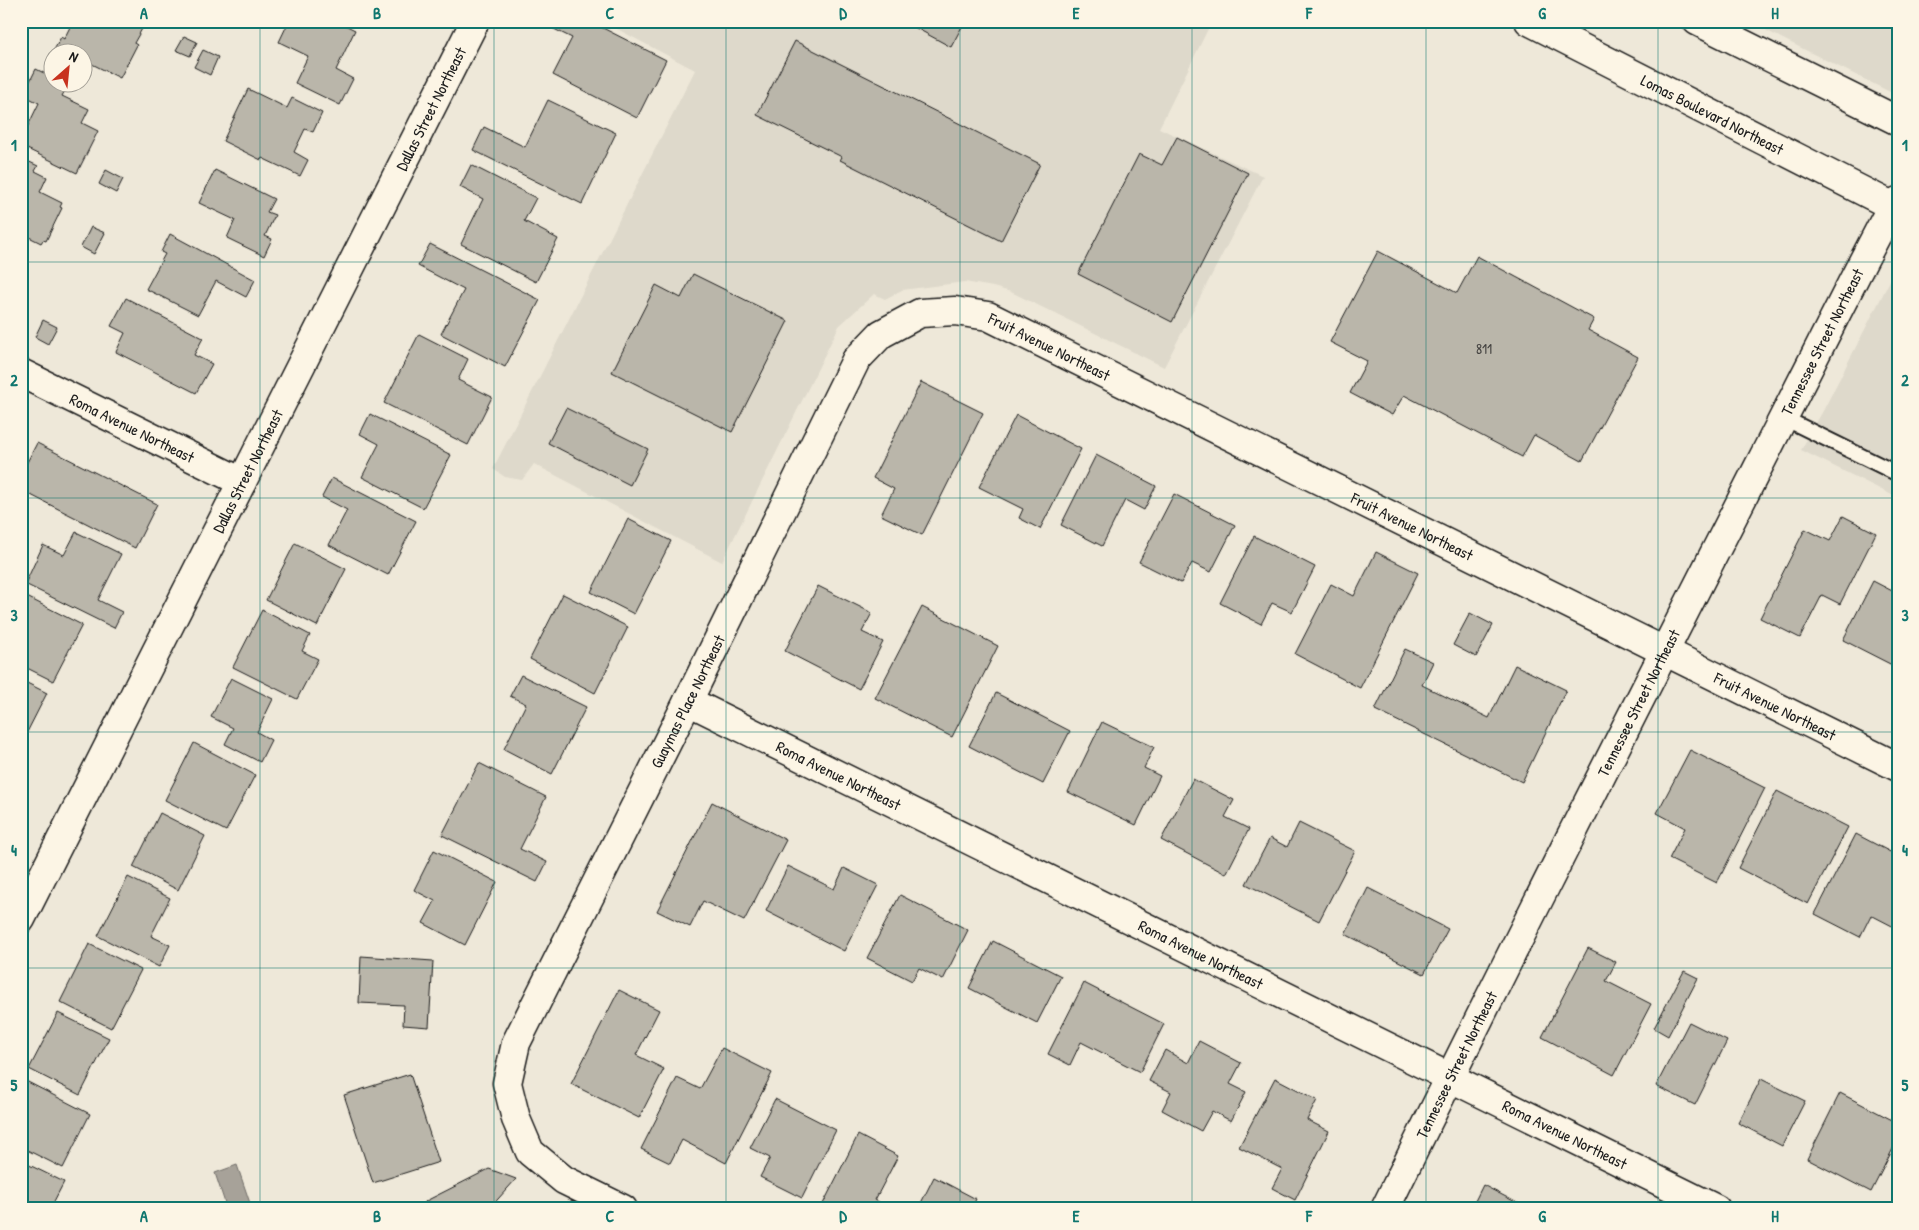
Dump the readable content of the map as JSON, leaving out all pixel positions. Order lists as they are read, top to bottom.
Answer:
{
  "streets": {
    "street": [
      "Dallas Street Northeast",
      "Lomas Boulevard Northeast",
      "Tennessee Street Northeast",
      "Fruit Avenue Northeast",
      "Roma Avenue Northeast",
      "Guaymas Place Northeast"
    ]
  },
  "crossings": [
    ["Dallas Street Northeast", "Roma Avenue Northeast"],
    ["Lomas Boulevard Northeast", "Tennessee Street Northeast"],
    ["Tennessee Street Northeast", "Fruit Avenue Northeast"],
    ["Tennessee Street Northeast", "Roma Avenue Northeast"],
    ["Fruit Avenue Northeast", "Guaymas Place Northeast"],
    ["Roma Avenue Northeast", "Guaymas Place Northeast"]
  ],
  "house_numbers": ["811"],
  "north": "top right",
  "grid": {
    "columns": [
      "A",
      "B",
      "C",
      "D",
      "E",
      "F",
      "G",
      "H"
    ],
    "rows": [
      "1",
      "2",
      "3",
      "4",
      "5"
    ]
  }
}
